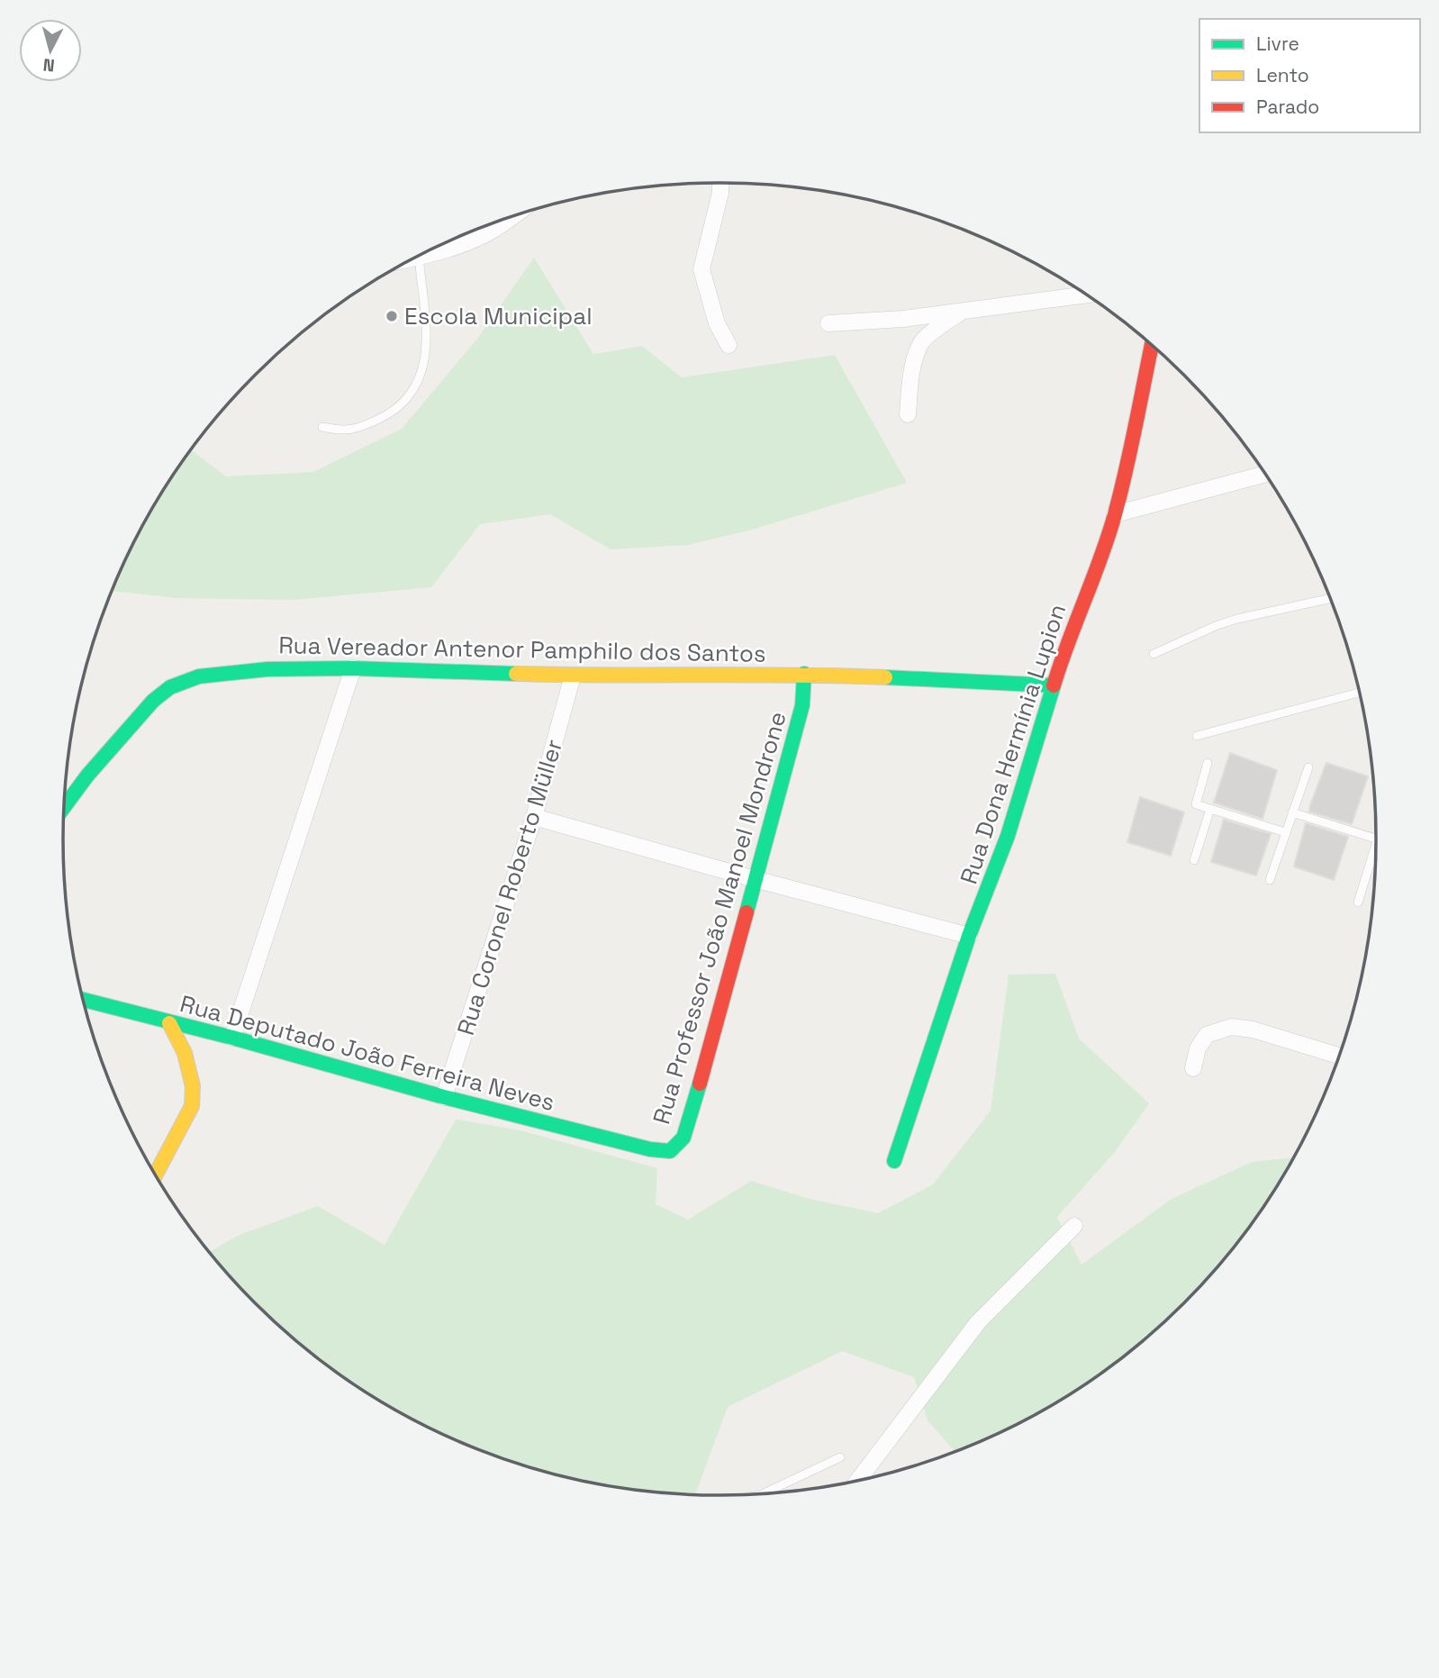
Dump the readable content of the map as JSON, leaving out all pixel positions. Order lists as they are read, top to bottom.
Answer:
{
  "streets": {
    "street": [
      "Rua Vereador Antenor Pamphilo dos Santos",
      "Rua Dona Hermínia Lupion",
      "Rua Coronel Roberto Müller",
      "Rua Professor João Manoel Mondrone",
      "Rua Deputado João Ferreira Neves"
    ]
  },
  "crossings": [
    ["Rua Vereador Antenor Pamphilo dos Santos", "Rua Dona Hermínia Lupion"],
    ["Rua Vereador Antenor Pamphilo dos Santos", "Rua Coronel Roberto Müller"],
    ["Rua Vereador Antenor Pamphilo dos Santos", "Rua Professor João Manoel Mondrone"],
    ["Rua Coronel Roberto Müller", "Rua Deputado João Ferreira Neves"],
    ["Rua Professor João Manoel Mondrone", "Rua Deputado João Ferreira Neves"]
  ],
  "places": ["Escola Municipal"],
  "legend": ["Livre", "Lento", "Parado"],
  "north": "bottom"
}
